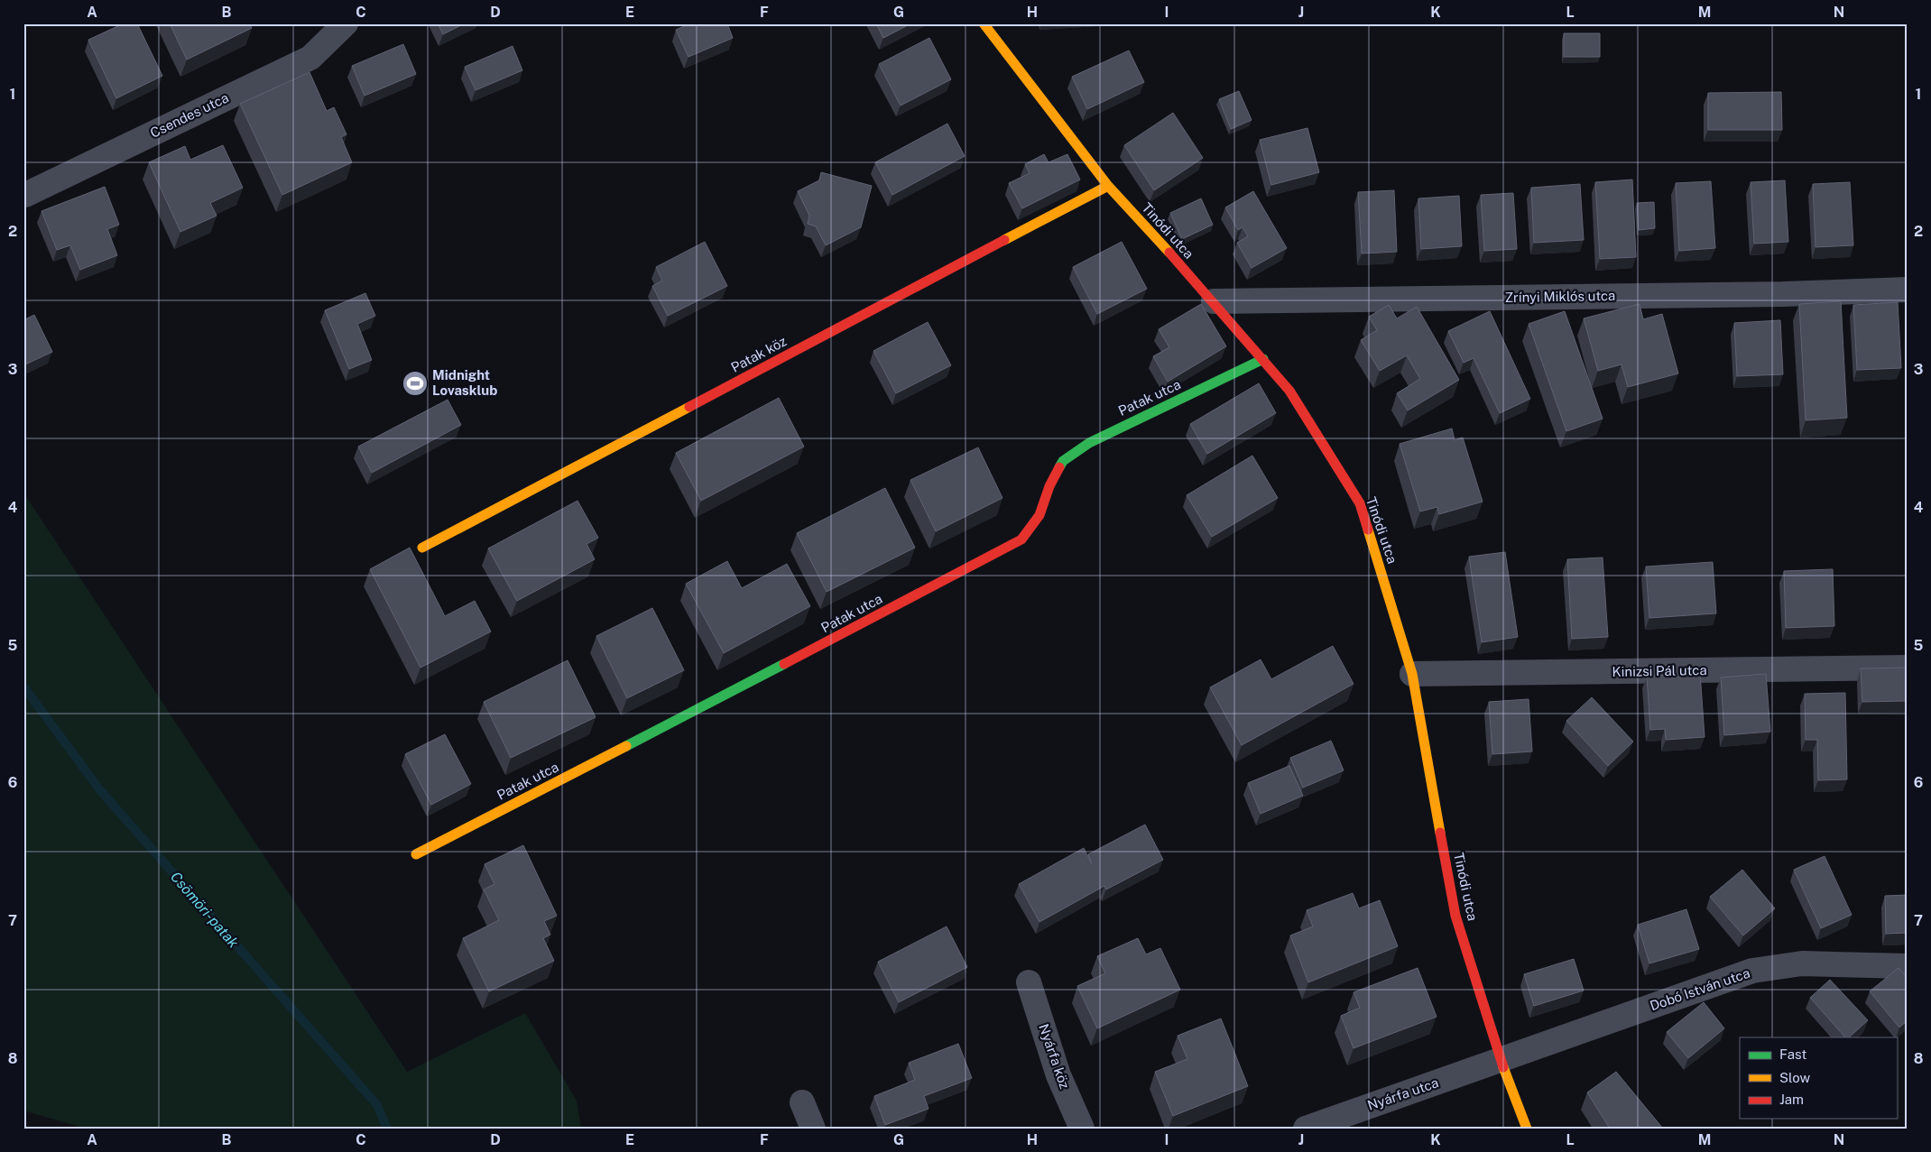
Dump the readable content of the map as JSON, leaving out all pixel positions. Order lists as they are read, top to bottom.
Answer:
{
  "streets": {
    "street": [
      "Csendes utca",
      "Tinódi utca",
      "Zrínyi Miklós utca",
      "Patak köz",
      "Patak utca",
      "Kinizsi Pál utca",
      "Dobó István utca",
      "Nyárfa köz",
      "Nyárfa utca"
    ]
  },
  "crossings": [
    ["Tinódi utca", "Zrínyi Miklós utca"],
    ["Tinódi utca", "Patak köz"],
    ["Tinódi utca", "Patak utca"],
    ["Tinódi utca", "Kinizsi Pál utca"],
    ["Tinódi utca", "Dobó István utca"],
    ["Tinódi utca", "Nyárfa utca"],
    ["Dobó István utca", "Nyárfa utca"]
  ],
  "water": ["Csömöri-patak"],
  "places": {
    "sports": ["Midnight Lovasklub"]
  },
  "legend": ["Fast", "Slow", "Jam"],
  "grid": {
    "columns": [
      "A",
      "B",
      "C",
      "D",
      "E",
      "F",
      "G",
      "H",
      "I",
      "J",
      "K",
      "L",
      "M",
      "N"
    ],
    "rows": [
      "1",
      "2",
      "3",
      "4",
      "5",
      "6",
      "7",
      "8"
    ]
  }
}
